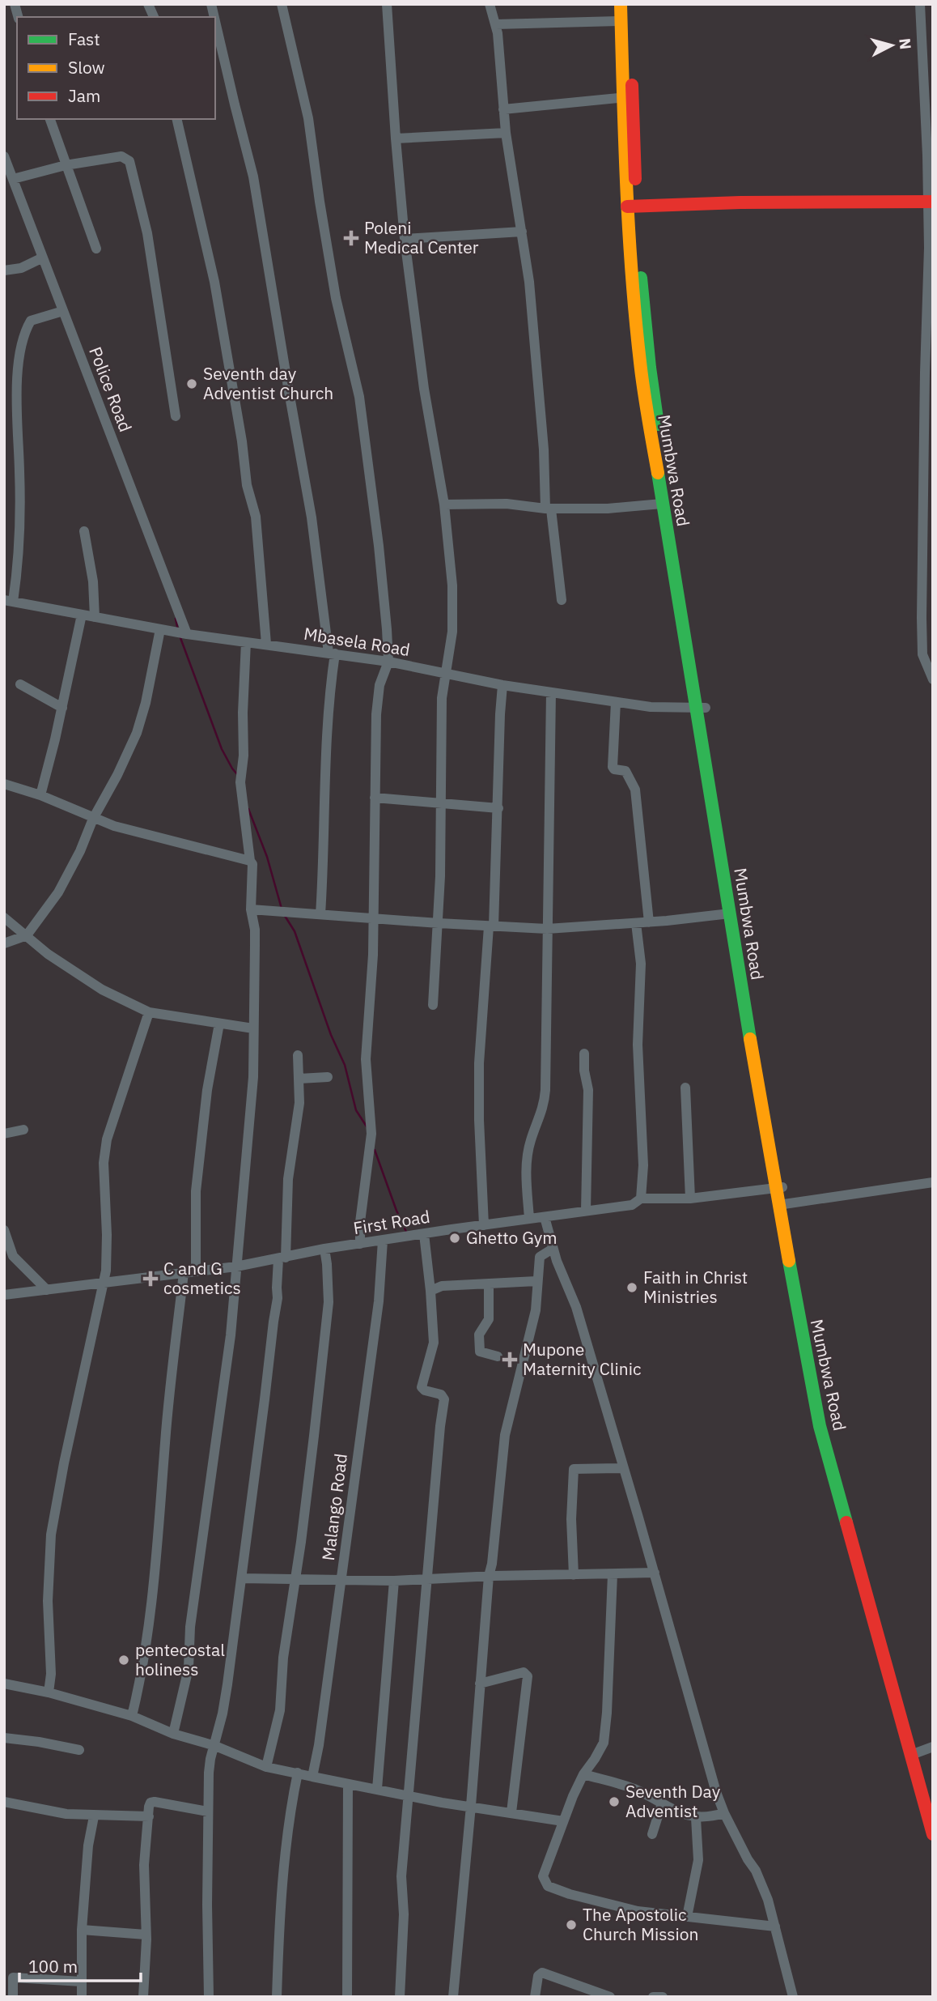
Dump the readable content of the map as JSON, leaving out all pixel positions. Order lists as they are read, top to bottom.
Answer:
{
  "streets": {
    "main road": ["Mumbwa Road"],
    "street": [
      "Police Road",
      "Mbasela Road",
      "First Road",
      "Malango Road"
    ]
  },
  "crossings": [
    ["Police Road", "Mbasela Road"],
    ["Mumbwa Road", "Mbasela Road"],
    ["Mumbwa Road", "First Road"],
    ["First Road", "Malango Road"]
  ],
  "places": {
    "health": ["Poleni Medical Center", "C and G cosmetics", "Mupone Maternity Clinic"],
    "other": [
      "Seventh day Adventist Church",
      "Ghetto Gym",
      "Faith in Christ Ministries",
      "pentecostal holiness",
      "Seventh Day Adventist",
      "The Apostolic Church Mission"
    ]
  },
  "legend": ["Fast", "Slow", "Jam"],
  "scale_bar": "100 m",
  "north": "right"
}
